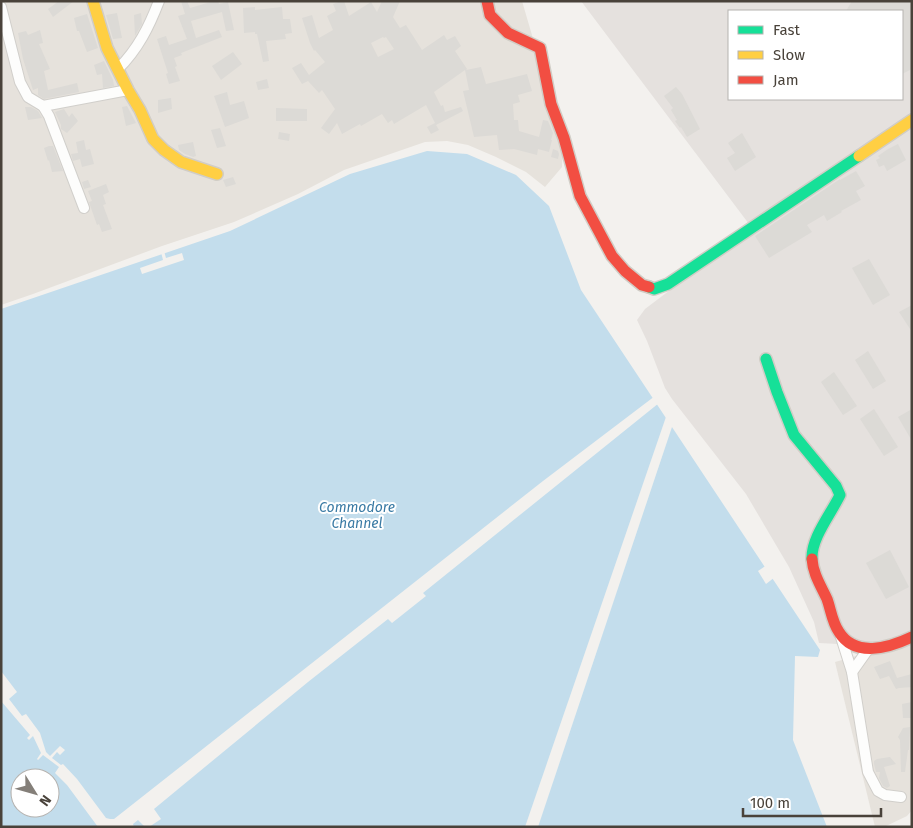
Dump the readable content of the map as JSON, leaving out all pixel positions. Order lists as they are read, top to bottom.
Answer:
{
  "water": ["Commodore Channel"],
  "legend": ["Fast", "Slow", "Jam"],
  "scale_bar": "100 m",
  "north": "bottom right"
}
